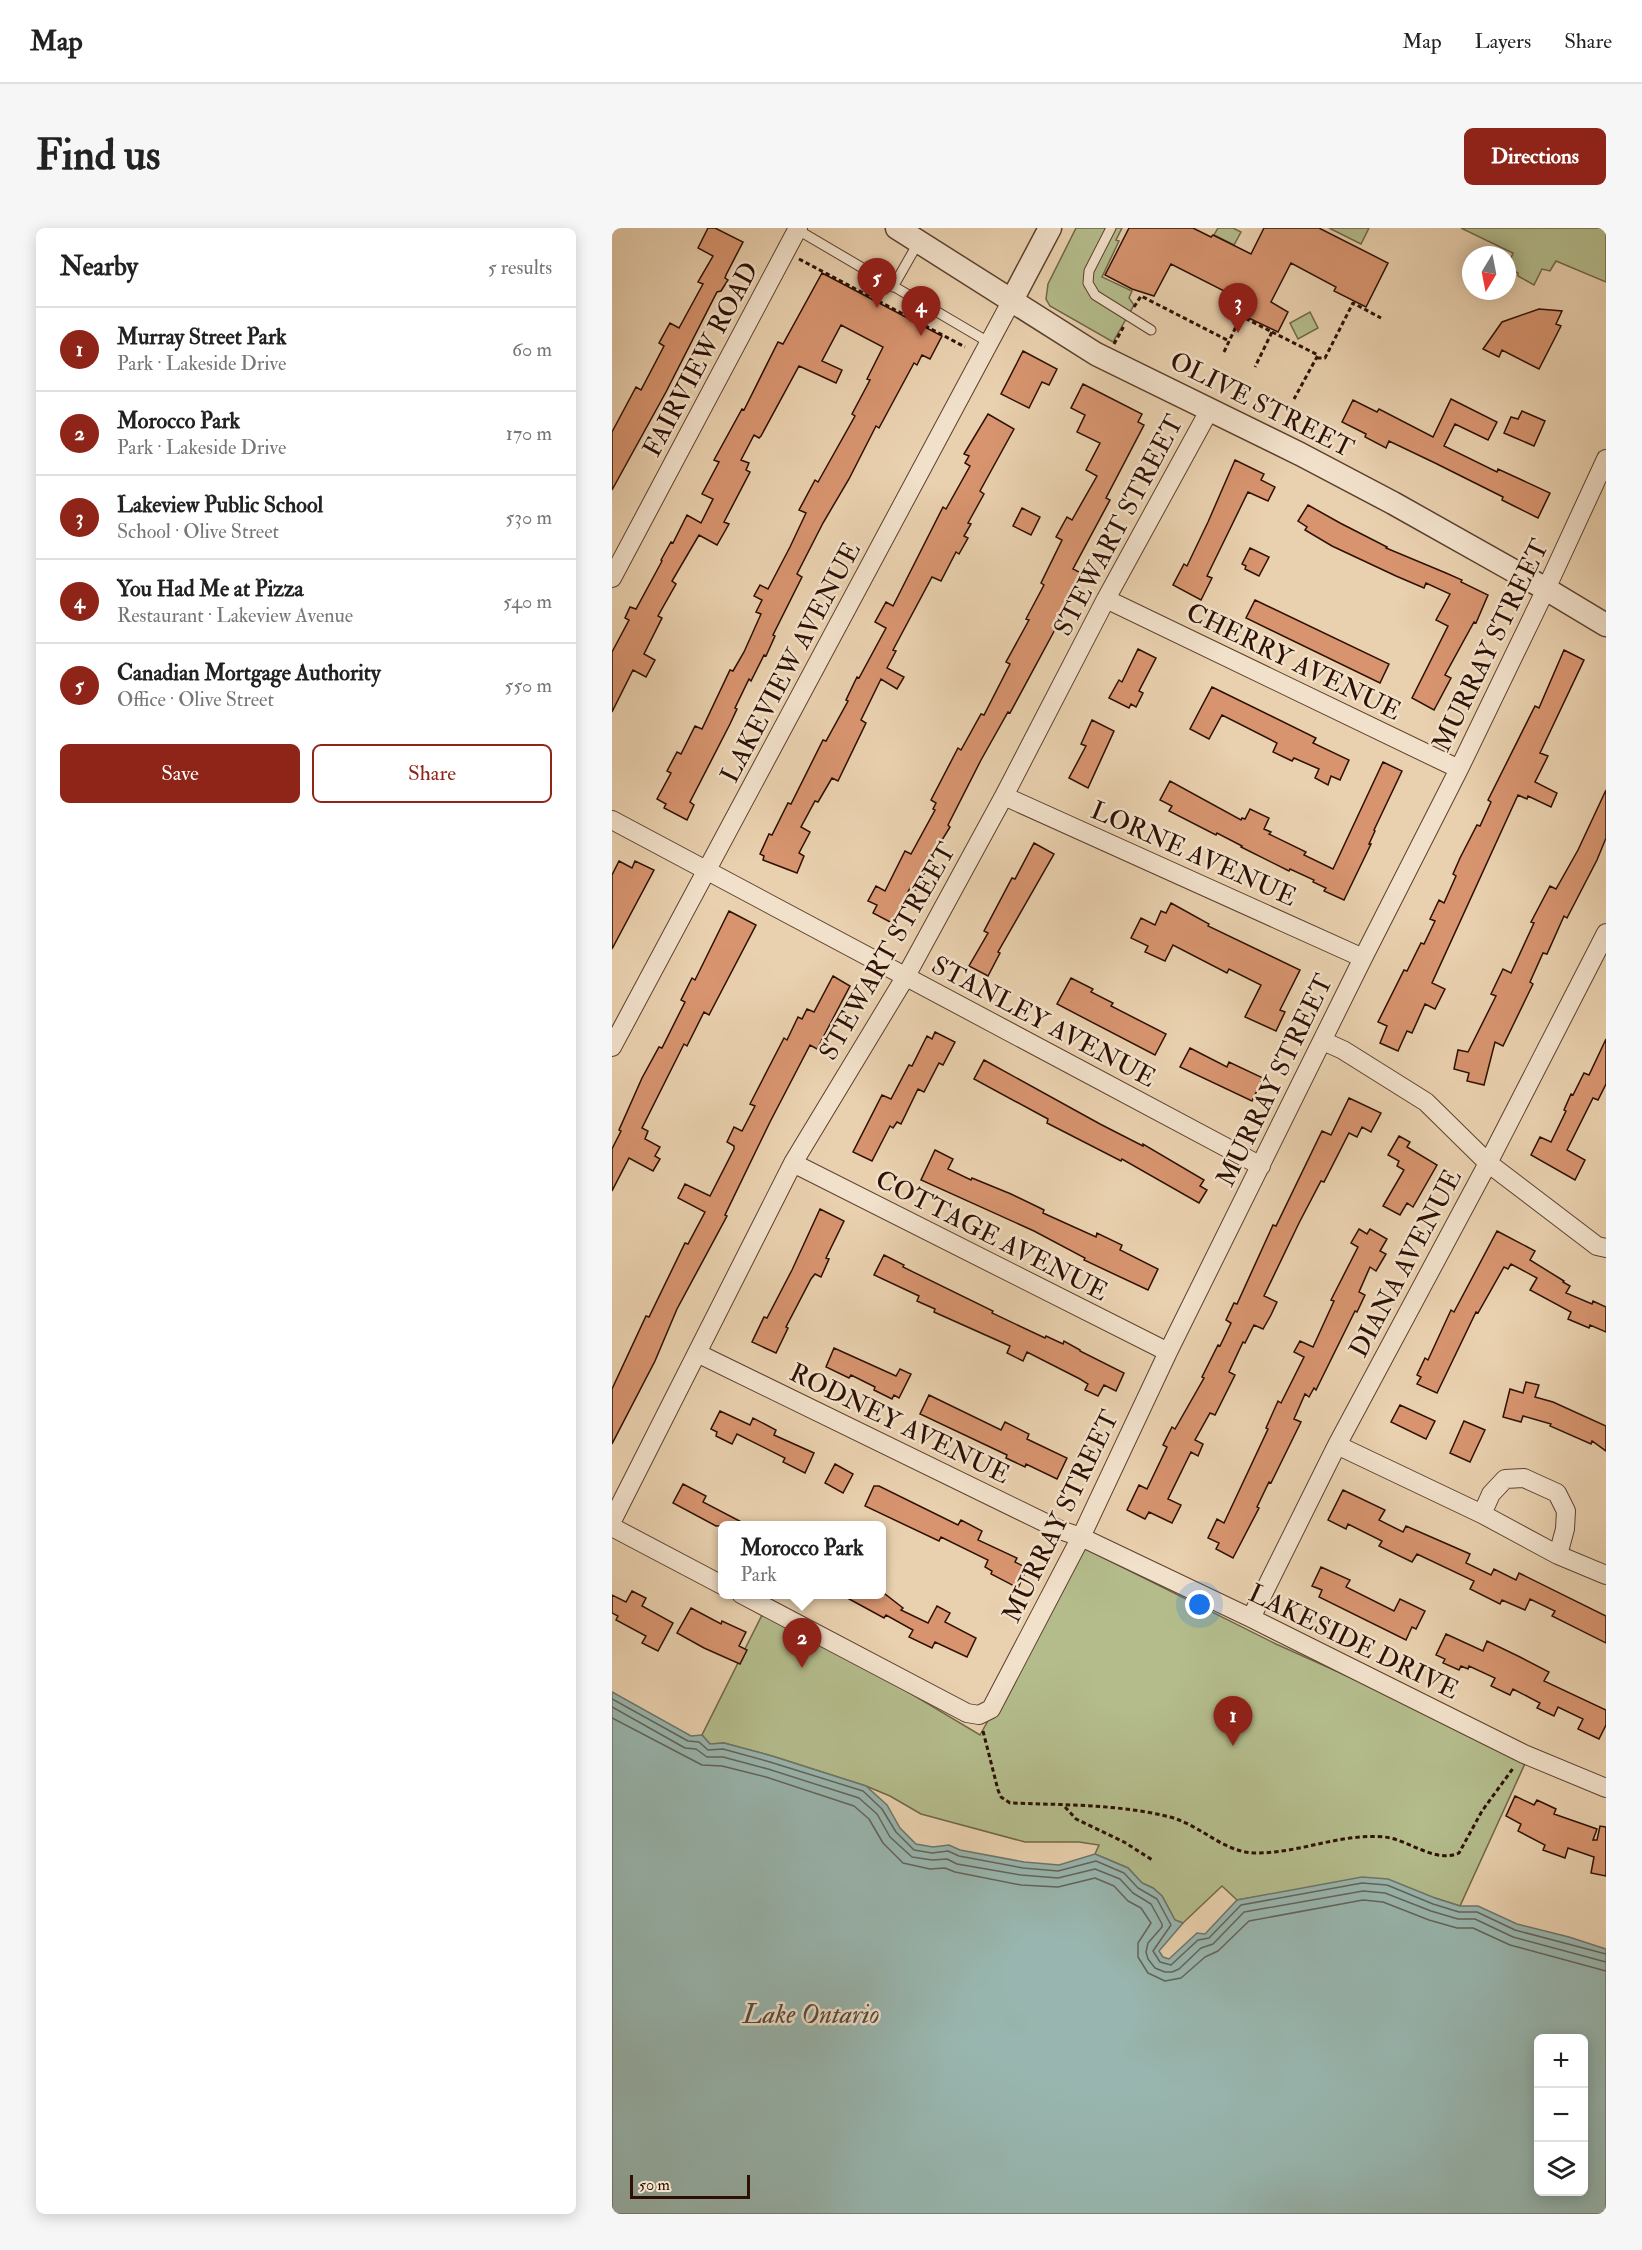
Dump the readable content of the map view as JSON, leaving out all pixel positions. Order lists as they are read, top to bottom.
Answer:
{
  "streets": {
    "street": [
      "FAIRVIEW ROAD",
      "OLIVE STREET",
      "STEWART STREET",
      "MURRAY STREET",
      "CHERRY AVENUE",
      "LAKEVIEW AVENUE",
      "LORNE AVENUE",
      "STANLEY AVENUE",
      "COTTAGE AVENUE",
      "DIANA AVENUE",
      "RODNEY AVENUE",
      "LAKESIDE DRIVE"
    ]
  },
  "crossings": [
    ["OLIVE STREET", "STEWART STREET"],
    ["OLIVE STREET", "MURRAY STREET"],
    ["OLIVE STREET", "LAKEVIEW AVENUE"],
    ["STEWART STREET", "CHERRY AVENUE"],
    ["STEWART STREET", "LORNE AVENUE"],
    ["STEWART STREET", "STANLEY AVENUE"],
    ["STEWART STREET", "COTTAGE AVENUE"],
    ["STEWART STREET", "RODNEY AVENUE"],
    ["MURRAY STREET", "CHERRY AVENUE"],
    ["MURRAY STREET", "LORNE AVENUE"],
    ["MURRAY STREET", "STANLEY AVENUE"],
    ["MURRAY STREET", "COTTAGE AVENUE"],
    ["MURRAY STREET", "RODNEY AVENUE"],
    ["MURRAY STREET", "LAKESIDE DRIVE"],
    ["LAKEVIEW AVENUE", "STANLEY AVENUE"],
    ["DIANA AVENUE", "LAKESIDE DRIVE"],
    ["RODNEY AVENUE", "LAKESIDE DRIVE"]
  ],
  "water": ["Lake Ontario"],
  "scale_bar": "50 m",
  "north": "bottom",
  "page": {
    "header": "Map",
    "nav": ["Map", "Layers", "Share"],
    "buttons": [
      "Directions",
      ["Save", "Share"]
    ],
    "title": "Find us",
    "heading": ["Nearby", "5 results"],
    "pins": [
      "5",
      "3",
      "4",
      "2",
      "1"
    ],
    "list": [
      {
        "mark": "1",
        "name": "Murray Street Park",
        "note": "Park · Lakeside Drive",
        "value": "60 m"
      },
      {
        "mark": "2",
        "name": "Morocco Park",
        "note": "Park · Lakeside Drive",
        "value": "170 m"
      },
      {
        "mark": "3",
        "name": "Lakeview Public School",
        "note": "School · Olive Street",
        "value": "530 m"
      },
      {
        "mark": "4",
        "name": "You Had Me at Pizza",
        "note": "Restaurant · Lakeview Avenue",
        "value": "540 m"
      },
      {
        "mark": "5",
        "name": "Canadian Mortgage Authority",
        "note": "Office · Olive Street",
        "value": "550 m"
      }
    ],
    "popup": ["Morocco Park", "Park"],
    "map_buttons": ["+", "−"],
    "scale": "50 m"
  }
}
